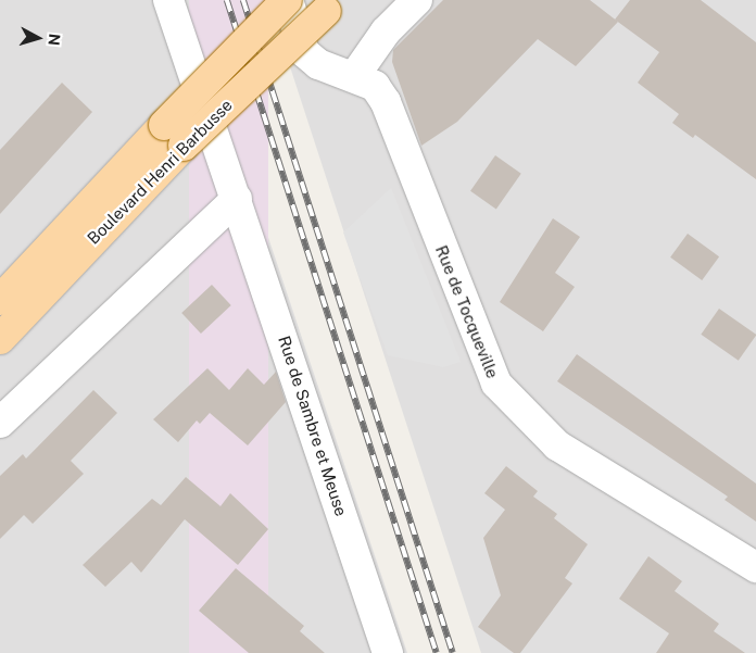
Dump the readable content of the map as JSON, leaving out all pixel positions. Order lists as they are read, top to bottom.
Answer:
{
  "streets": {
    "main road": ["Boulevard Henri Barbusse"],
    "street": ["Rue de Tocqueville", "Rue de Sambre et Meuse"]
  },
  "crossings": [
    ["Boulevard Henri Barbusse", "Rue de Tocqueville"]
  ],
  "north": "right"
}
